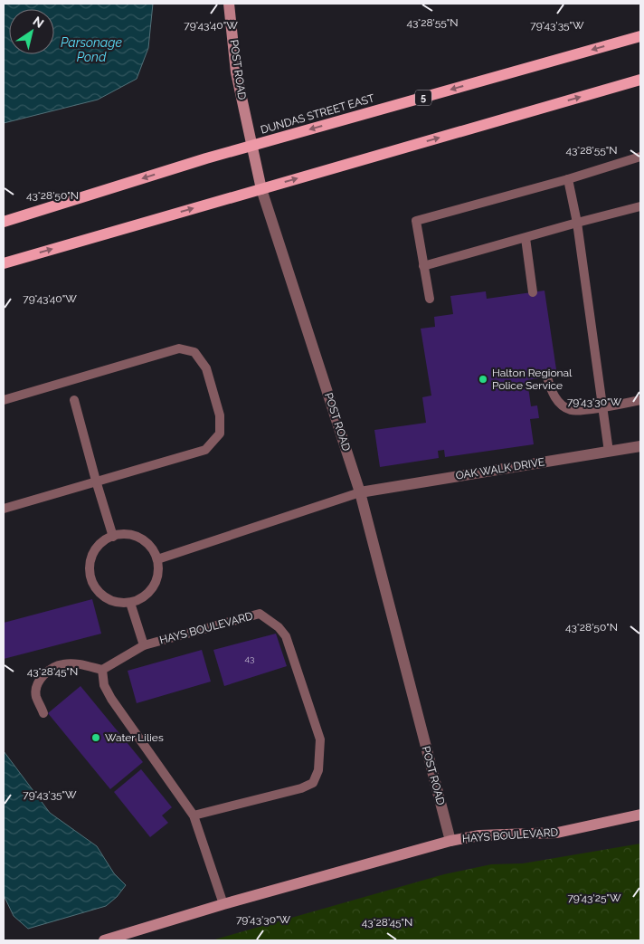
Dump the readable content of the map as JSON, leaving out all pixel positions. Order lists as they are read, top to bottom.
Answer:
{
  "streets": {
    "main road": ["5", "DUNDAS STREET EAST"],
    "street": ["POST ROAD", "OAK WALK DRIVE", "HAYS BOULEVARD"]
  },
  "crossings": [
    ["POST ROAD", "DUNDAS STREET EAST"],
    ["POST ROAD", "OAK WALK DRIVE"],
    ["POST ROAD", "HAYS BOULEVARD"]
  ],
  "water": ["Parsonage Pond"],
  "places": ["Halton Regional Police Service", "Water Lilies"],
  "house_numbers": ["43"],
  "north": "top right",
  "coordinates": [
    "43°28'55\"N",
    "79°43'40\"W",
    "79°43'35\"W",
    "43°28'50\"N",
    "79°43'30\"W",
    "43°28'45\"N",
    "79°43'25\"W"
  ]
}
